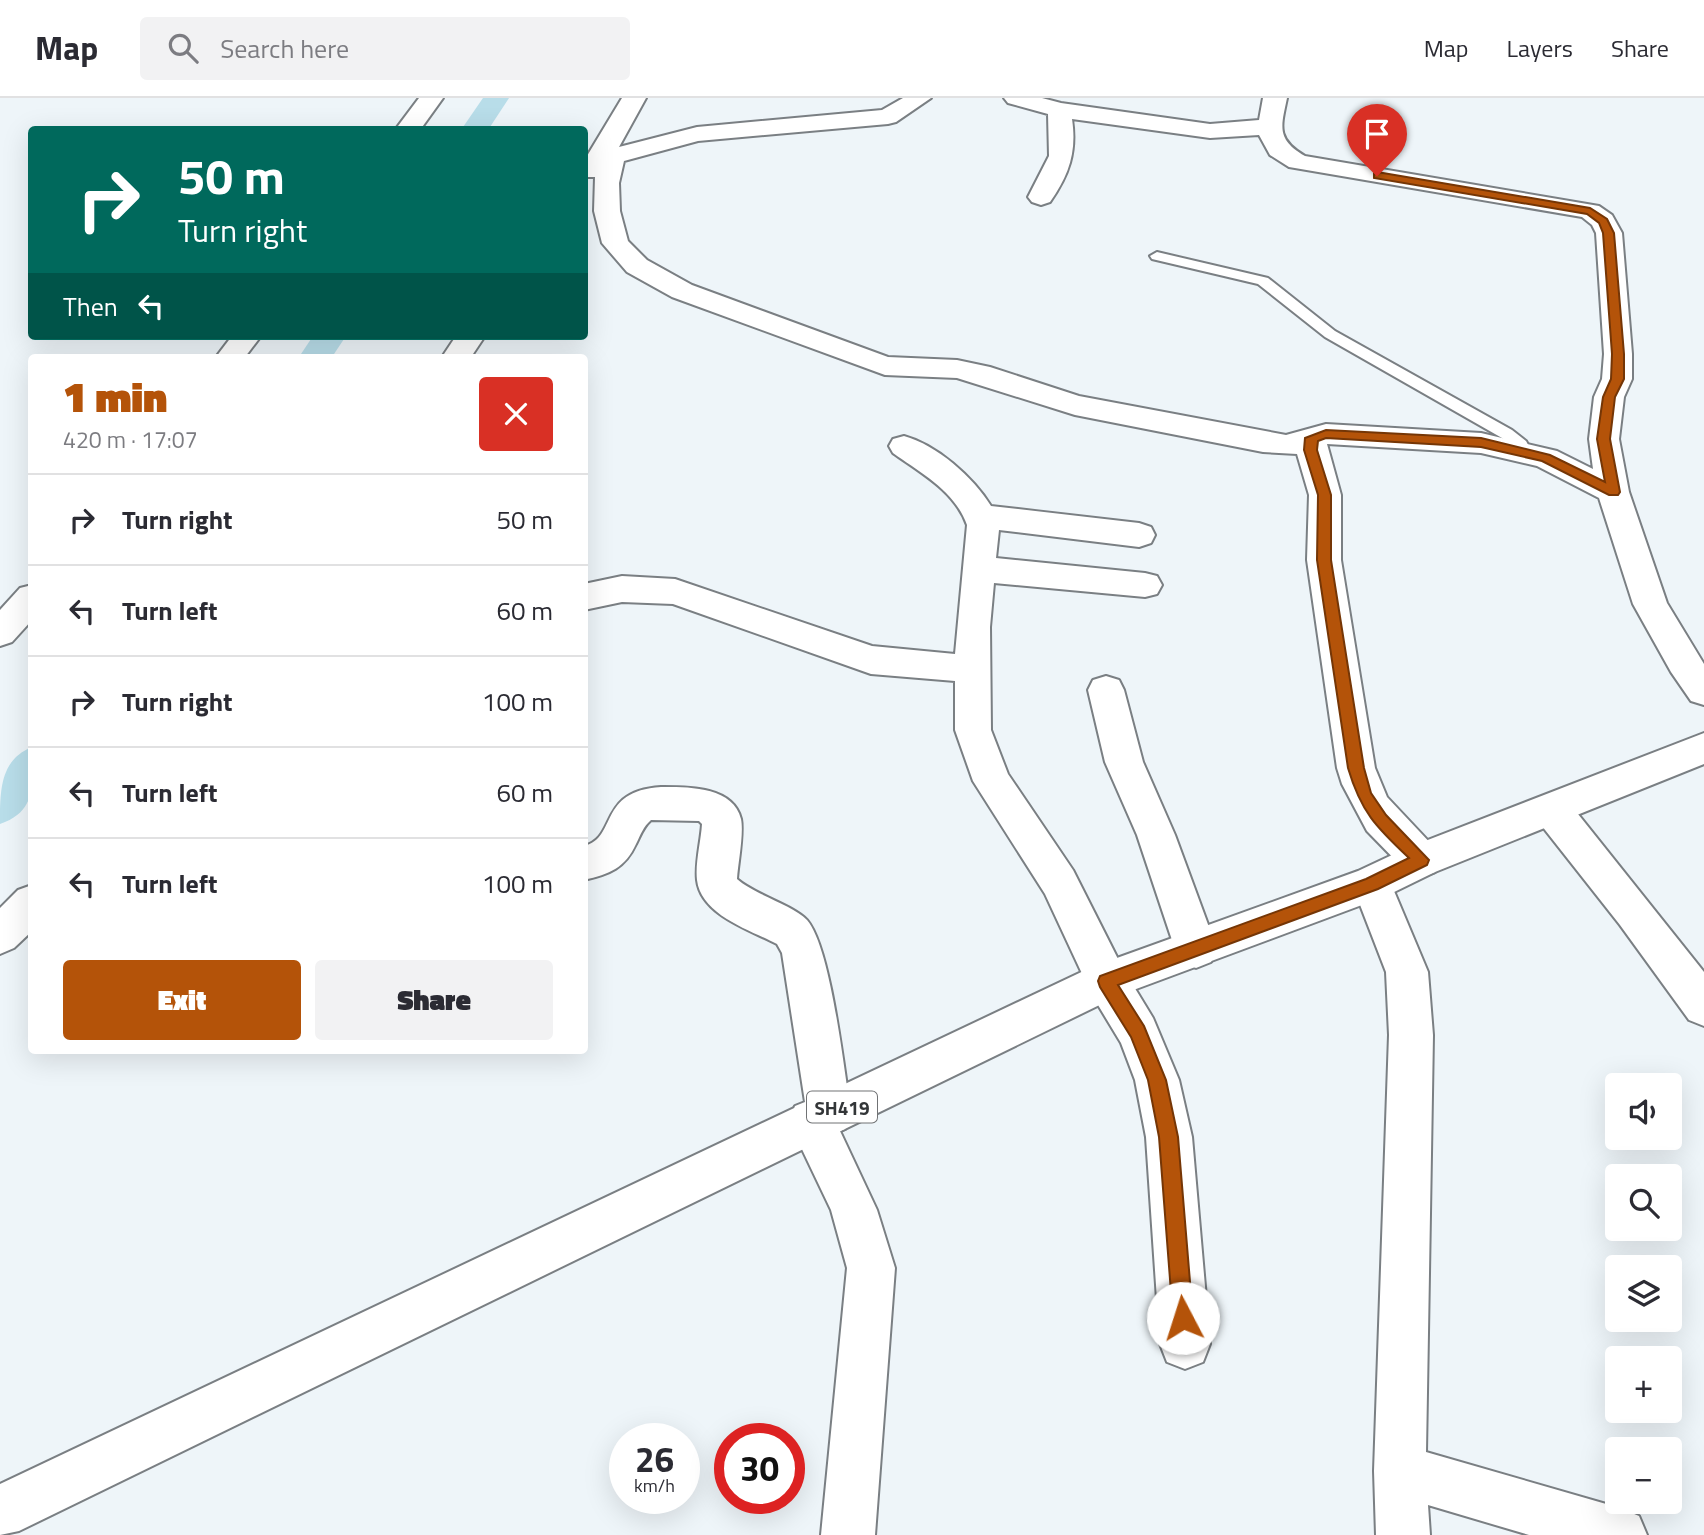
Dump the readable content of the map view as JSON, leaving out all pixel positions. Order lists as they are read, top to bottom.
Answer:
{
  "streets": {
    "street": ["SH419"]
  },
  "page": {
    "header": "Map",
    "search": "Search here",
    "nav": ["Map", "Layers", "Share"],
    "turn": ["50 m", "Turn right"],
    "then": "Then",
    "heading": ["1 min", "420 m · 17:07"],
    "list": [
      {
        "name": "Turn right",
        "value": "50 m"
      },
      {
        "name": "Turn left",
        "value": "60 m"
      },
      {
        "name": "Turn right",
        "value": "100 m"
      },
      {
        "name": "Turn left",
        "value": "60 m"
      },
      {
        "name": "Turn left",
        "value": "100 m"
      }
    ],
    "buttons": ["Exit", "Share"],
    "map_buttons": ["+", "−"],
    "speed": "26 km/h",
    "limit": "30"
  }
}
